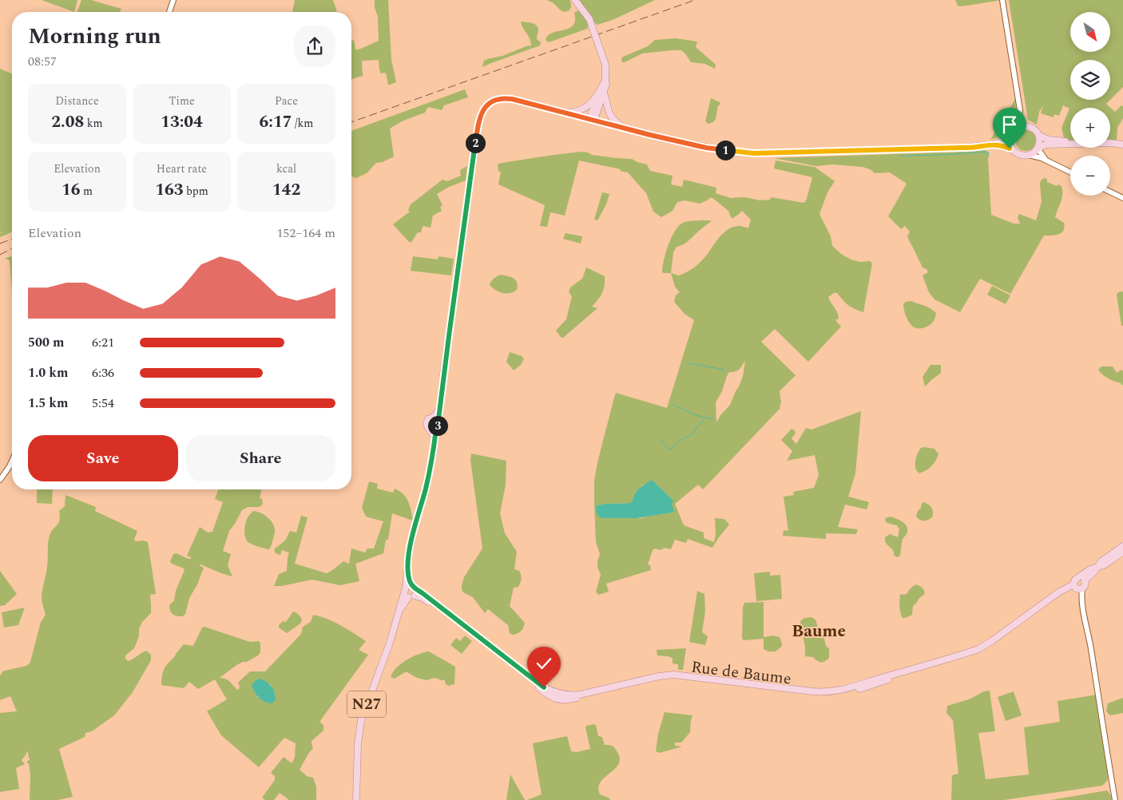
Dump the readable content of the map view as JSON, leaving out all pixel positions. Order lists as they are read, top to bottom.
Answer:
{
  "streets": {
    "main road": ["Rue de Baume", "N27"]
  },
  "crossings": [
    ["Rue de Baume", "N27"]
  ],
  "districts": ["Baume"],
  "north": "bottom right",
  "page": {
    "map_buttons": ["+", "−"],
    "heading": ["Morning run", "08:57"],
    "stats": [
      ["Distance", "2.08 km"],
      ["Time", "13:04"],
      ["Pace", "6:17 /km"],
      ["Elevation", "16 m"],
      ["Heart rate", "163 bpm"],
      ["kcal", "142"]
    ],
    "pins": ["2", "1", "3"],
    "chart": ["Elevation", "152–164 m"],
    "list": [
      {
        "name": "500 m",
        "note": "6:21"
      },
      {
        "name": "1.0 km",
        "note": "6:36"
      },
      {
        "name": "1.5 km",
        "note": "5:54"
      }
    ],
    "buttons": ["Save", "Share"]
  }
}
